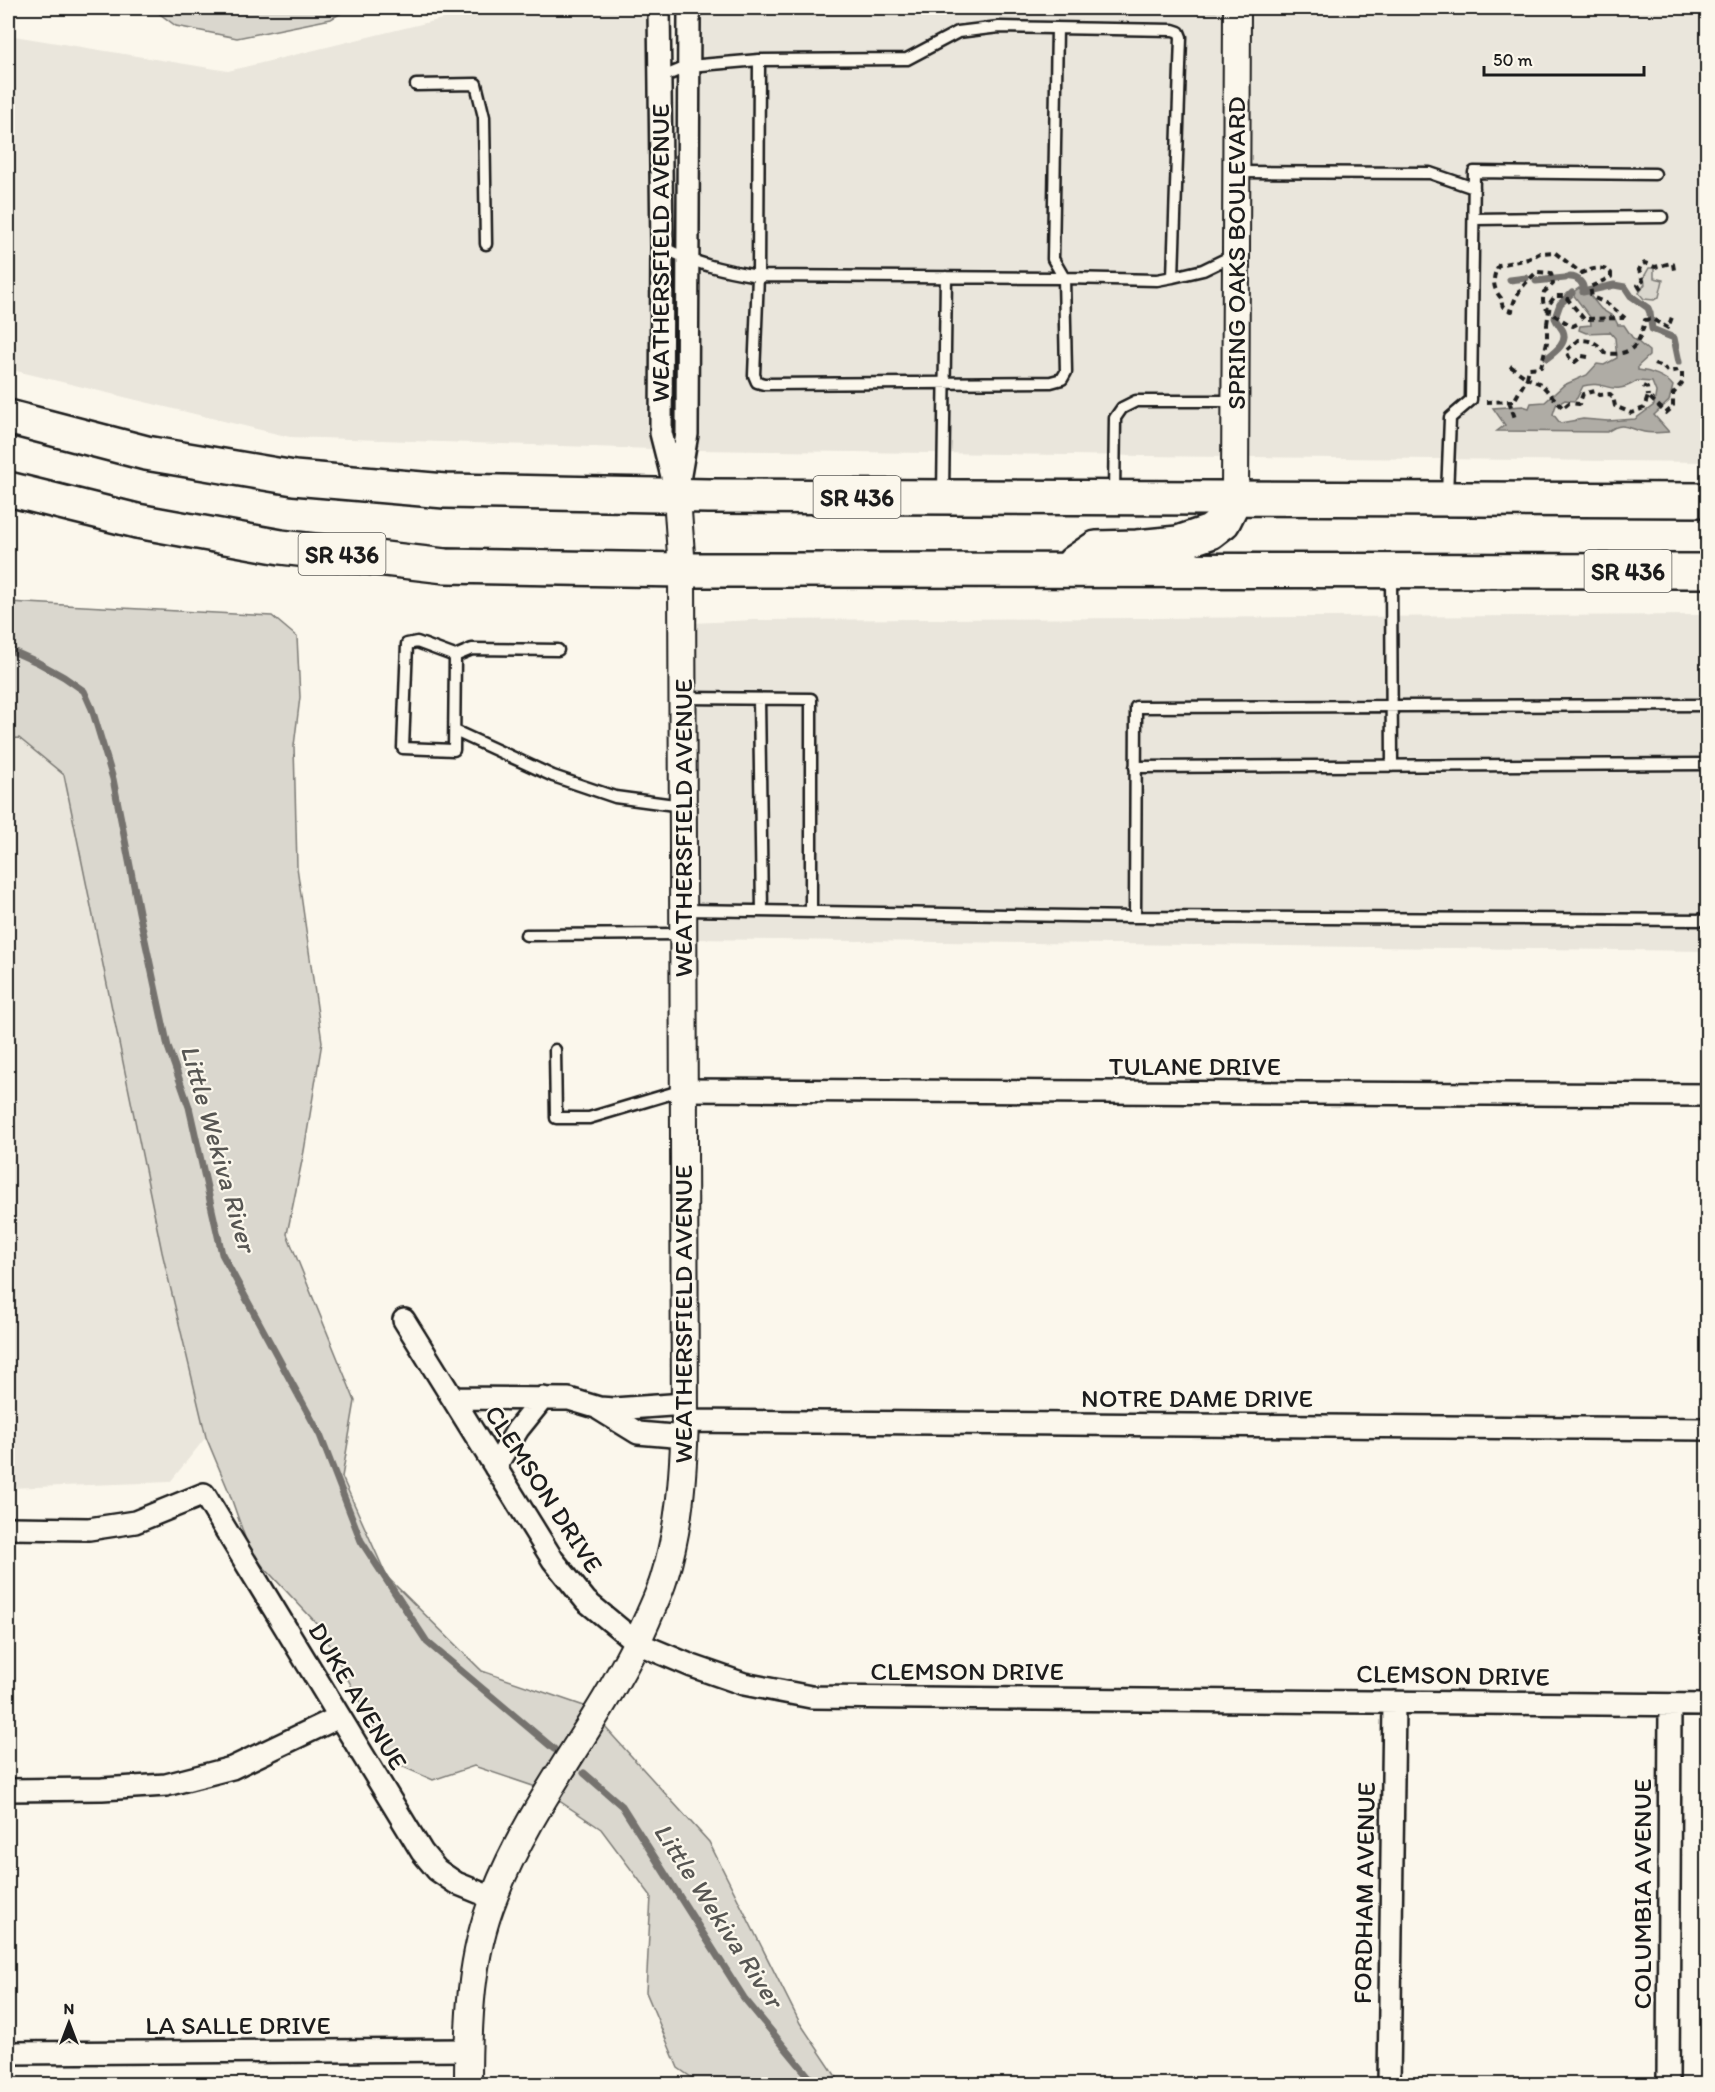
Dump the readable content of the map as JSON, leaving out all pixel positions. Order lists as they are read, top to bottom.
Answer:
{
  "streets": {
    "main road": ["SR 436"],
    "street": [
      "WEATHERSFIELD AVENUE",
      "SPRING OAKS BOULEVARD",
      "TULANE DRIVE",
      "NOTRE DAME DRIVE",
      "CLEMSON DRIVE",
      "DUKE AVENUE",
      "FORDHAM AVENUE",
      "COLUMBIA AVENUE",
      "LA SALLE DRIVE"
    ]
  },
  "crossings": [
    ["WEATHERSFIELD AVENUE", "SR 436"],
    ["WEATHERSFIELD AVENUE", "TULANE DRIVE"],
    ["WEATHERSFIELD AVENUE", "NOTRE DAME DRIVE"],
    ["WEATHERSFIELD AVENUE", "CLEMSON DRIVE"],
    ["WEATHERSFIELD AVENUE", "DUKE AVENUE"],
    ["WEATHERSFIELD AVENUE", "LA SALLE DRIVE"],
    ["SPRING OAKS BOULEVARD", "SR 436"],
    ["NOTRE DAME DRIVE", "CLEMSON DRIVE"],
    ["CLEMSON DRIVE", "FORDHAM AVENUE"],
    ["CLEMSON DRIVE", "COLUMBIA AVENUE"]
  ],
  "water": ["Little Wekiva River"],
  "scale_bar": "50 m",
  "north": "top"
}
